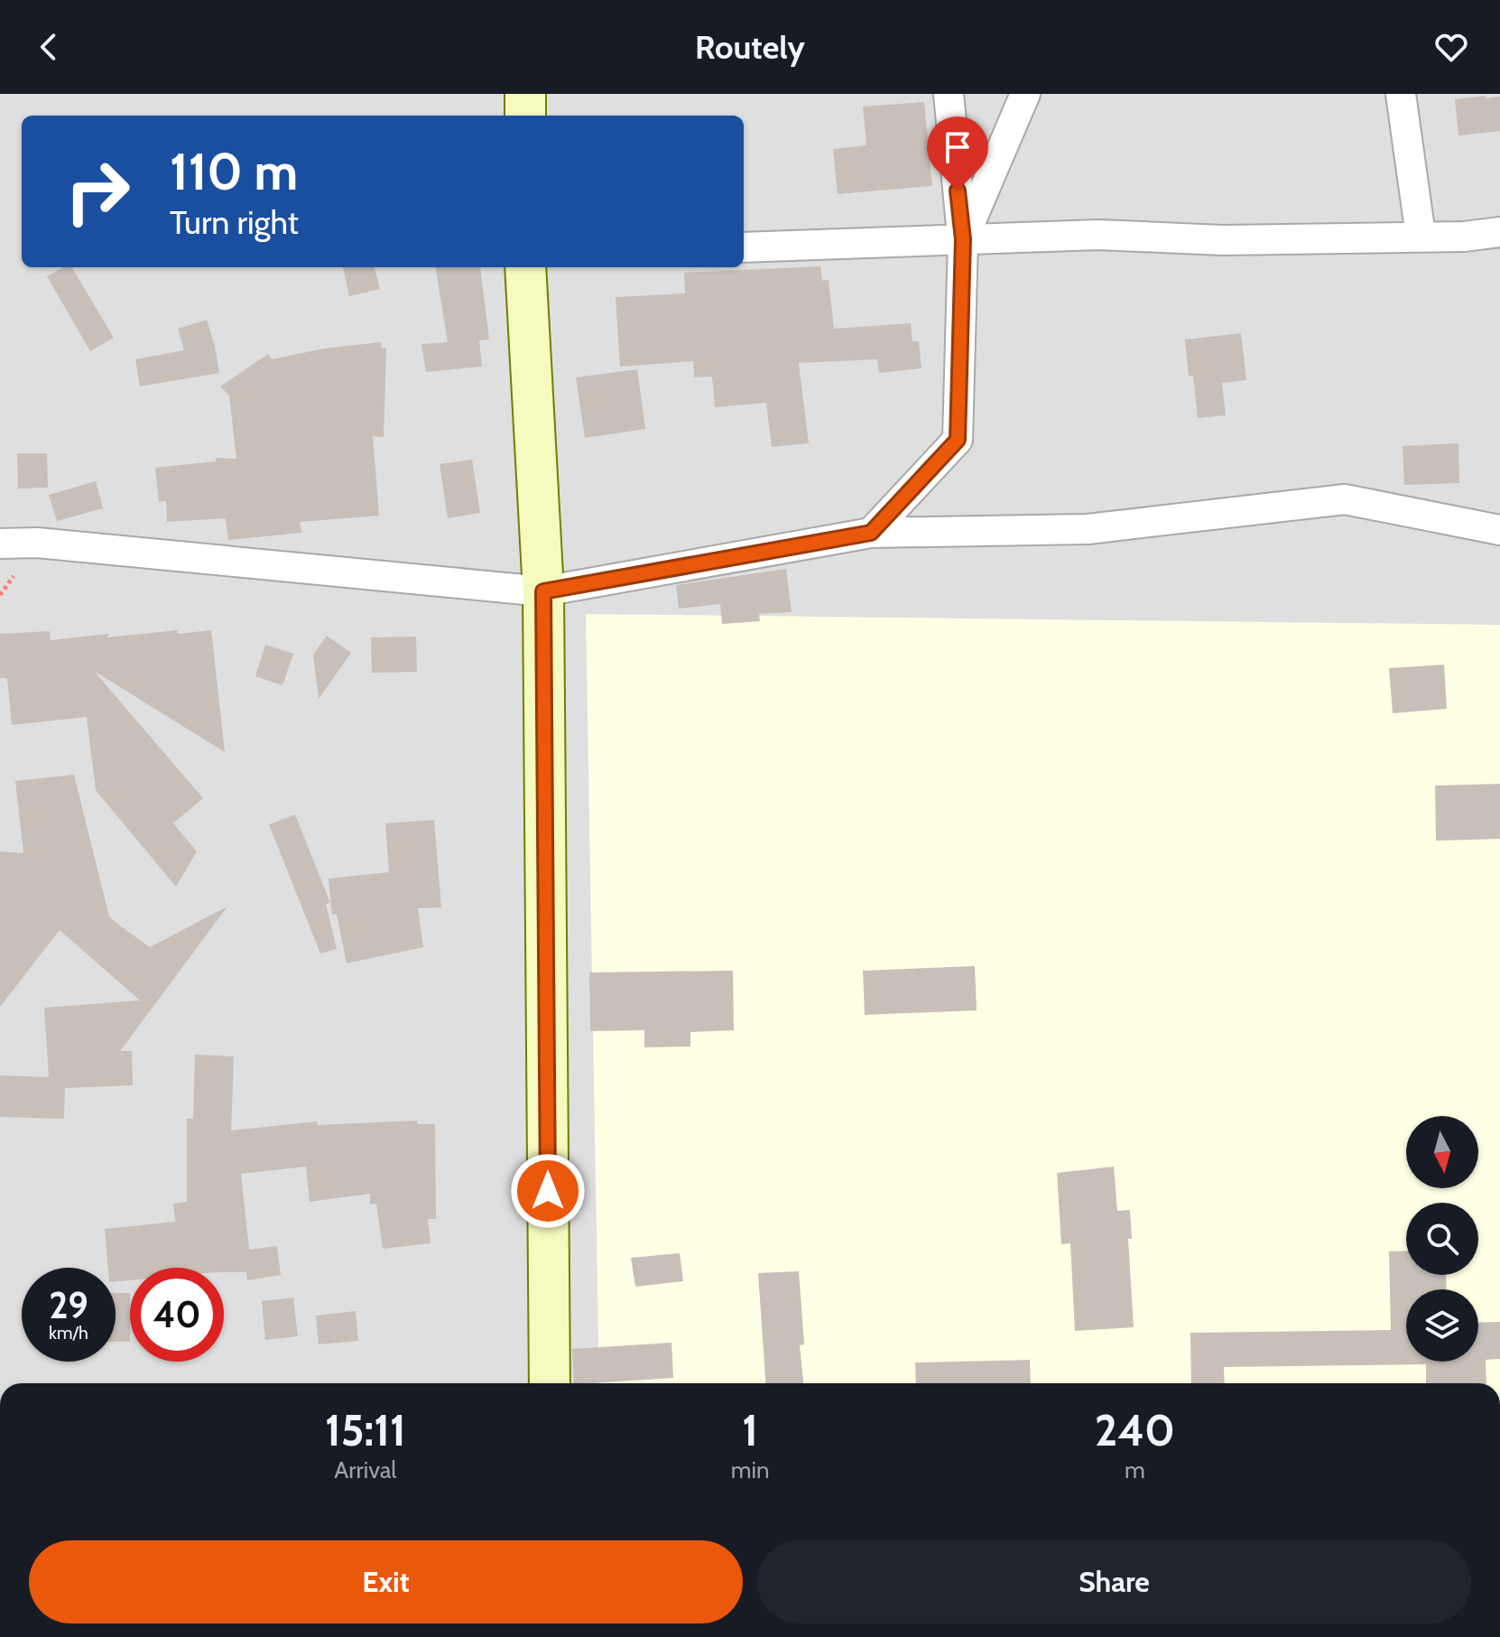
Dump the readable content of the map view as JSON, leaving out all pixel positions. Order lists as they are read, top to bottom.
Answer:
{
  "north": "bottom",
  "page": {
    "header": "Routely",
    "turn": ["110 m", "Turn right"],
    "speed": "29 km/h",
    "limit": "40",
    "eta": [
      "15:11",
      "Arrival",
      "1",
      "min",
      "240",
      "m"
    ],
    "buttons": ["Exit", "Share"]
  }
}
